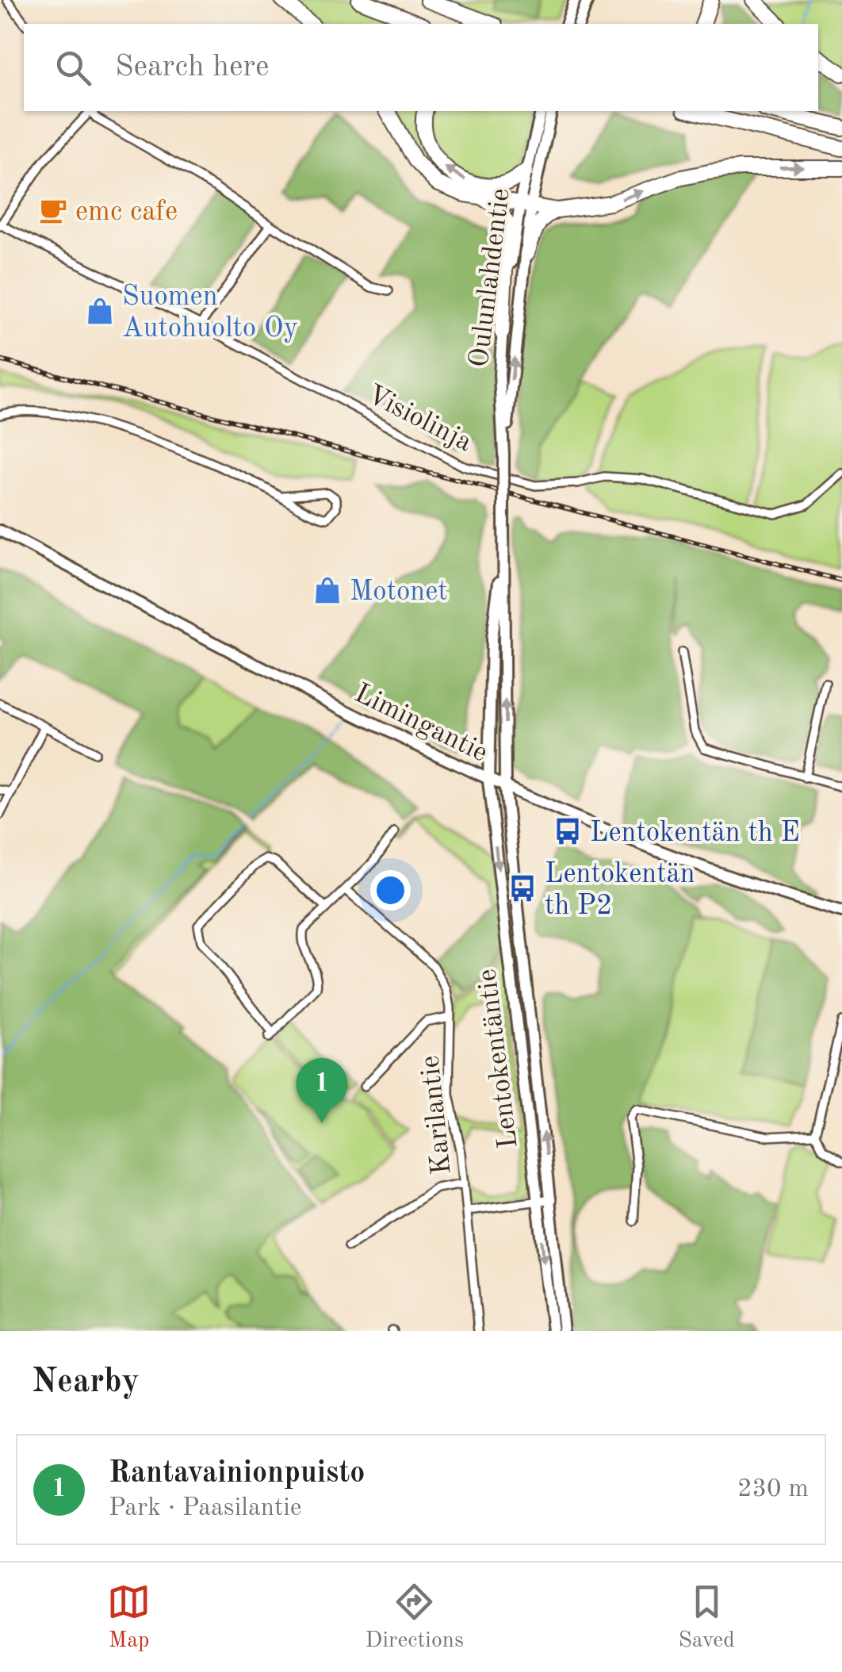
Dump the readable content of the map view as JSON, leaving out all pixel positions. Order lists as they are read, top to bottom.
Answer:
{
  "streets": {
    "main road": ["Oulunlahdentie", "Limingantie", "Lentokentäntie"],
    "street": ["Visiolinja", "Karilantie"]
  },
  "crossings": [
    ["Oulunlahdentie", "Limingantie"],
    ["Oulunlahdentie", "Lentokentäntie"],
    ["Limingantie", "Lentokentäntie"]
  ],
  "places": {
    "cafe": ["emc cafe"],
    "shop": ["Suomen Autohuolto Oy", "Motonet"],
    "bus stop": ["Lentokentän th E", "Lentokentän th P2"]
  },
  "page": {
    "search": "Search here",
    "pins": "1",
    "heading": "Nearby",
    "list": [
      {
        "mark": "1",
        "name": "Rantavainionpuisto",
        "note": "Park · Paasilantie",
        "value": "230 m"
      }
    ],
    "nav": ["Map", "Directions", "Saved"]
  }
}
